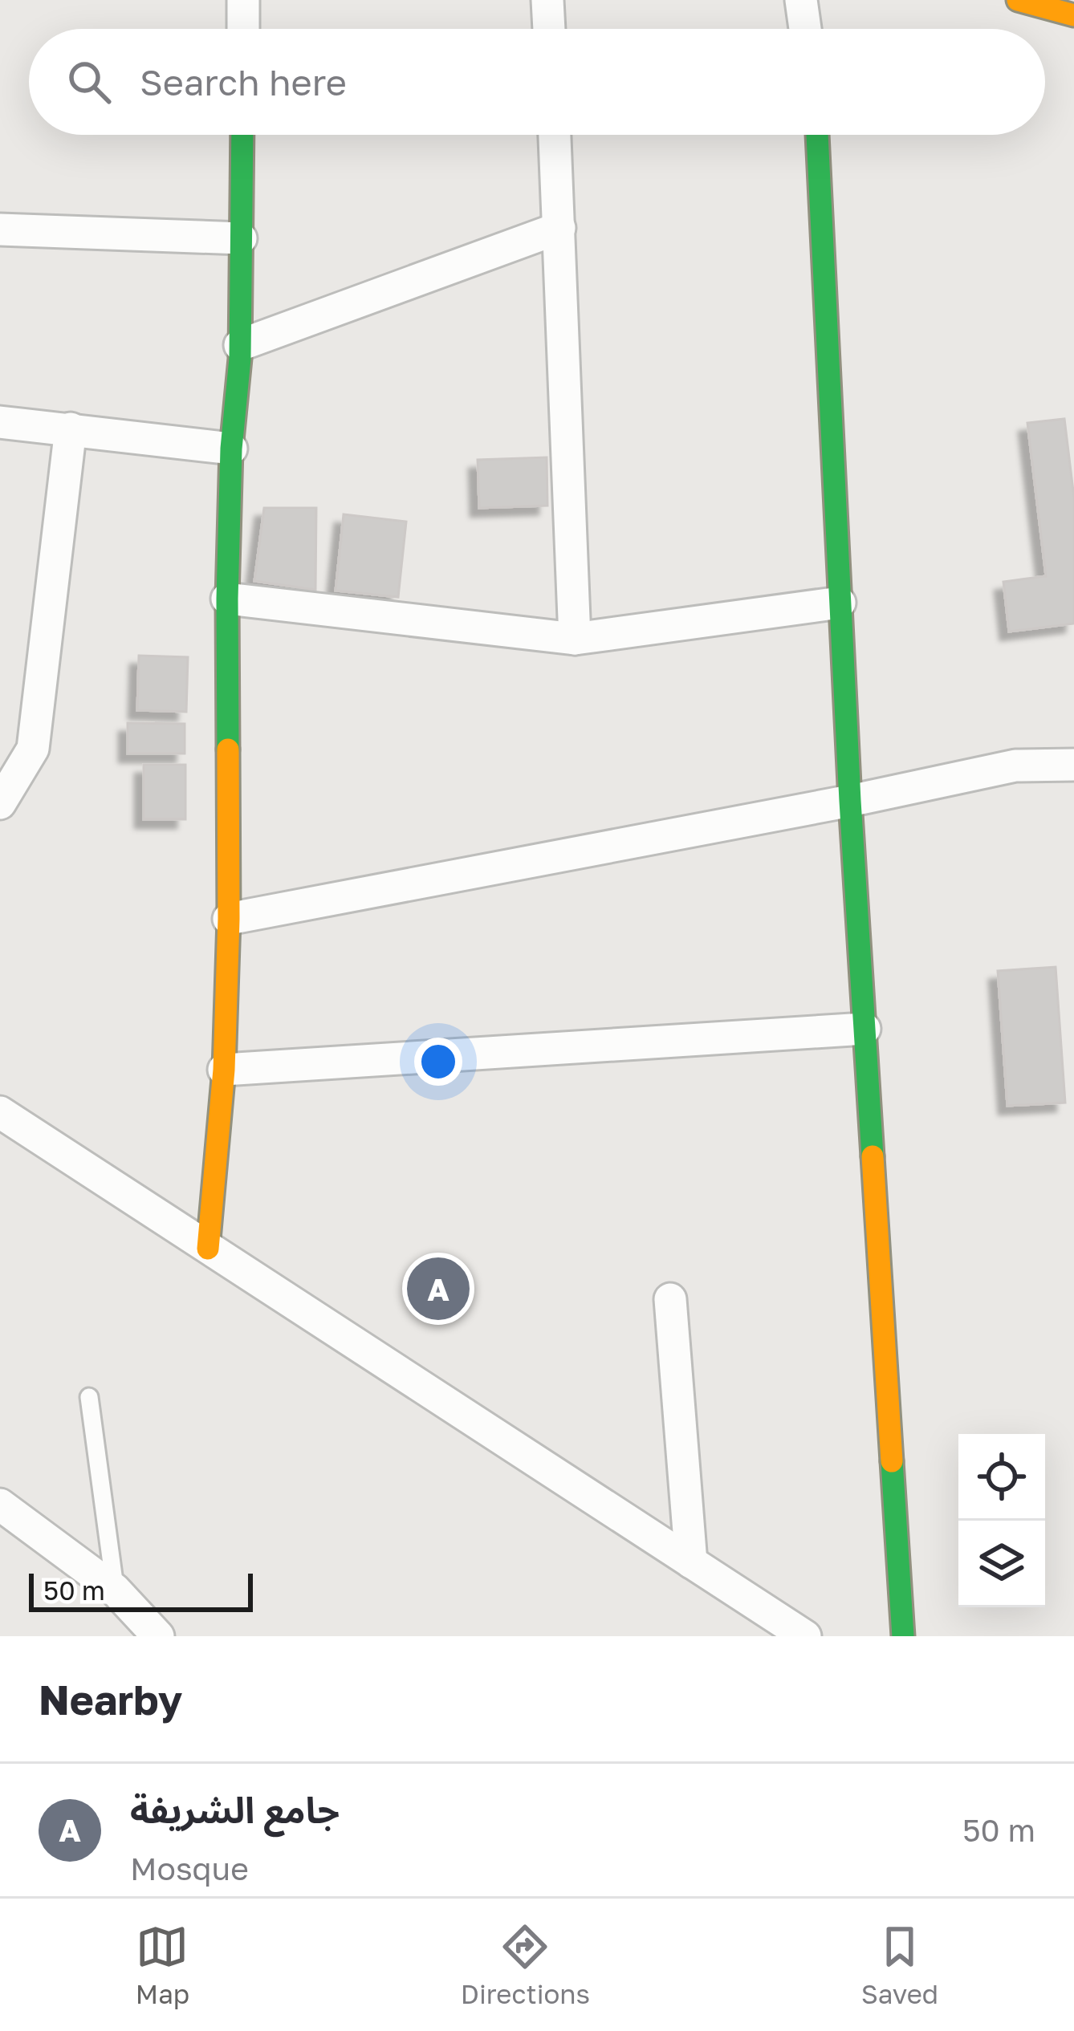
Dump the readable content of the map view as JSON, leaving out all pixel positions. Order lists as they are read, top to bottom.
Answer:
{
  "scale_bar": "50 m",
  "page": {
    "search": "Search here",
    "pins": "A",
    "scale": "50 m",
    "heading": "Nearby",
    "list": [
      {
        "mark": "A",
        "name": "جامع الشريفة",
        "note": "Mosque",
        "value": "50 m"
      }
    ],
    "nav": ["Map", "Directions", "Saved"]
  }
}
